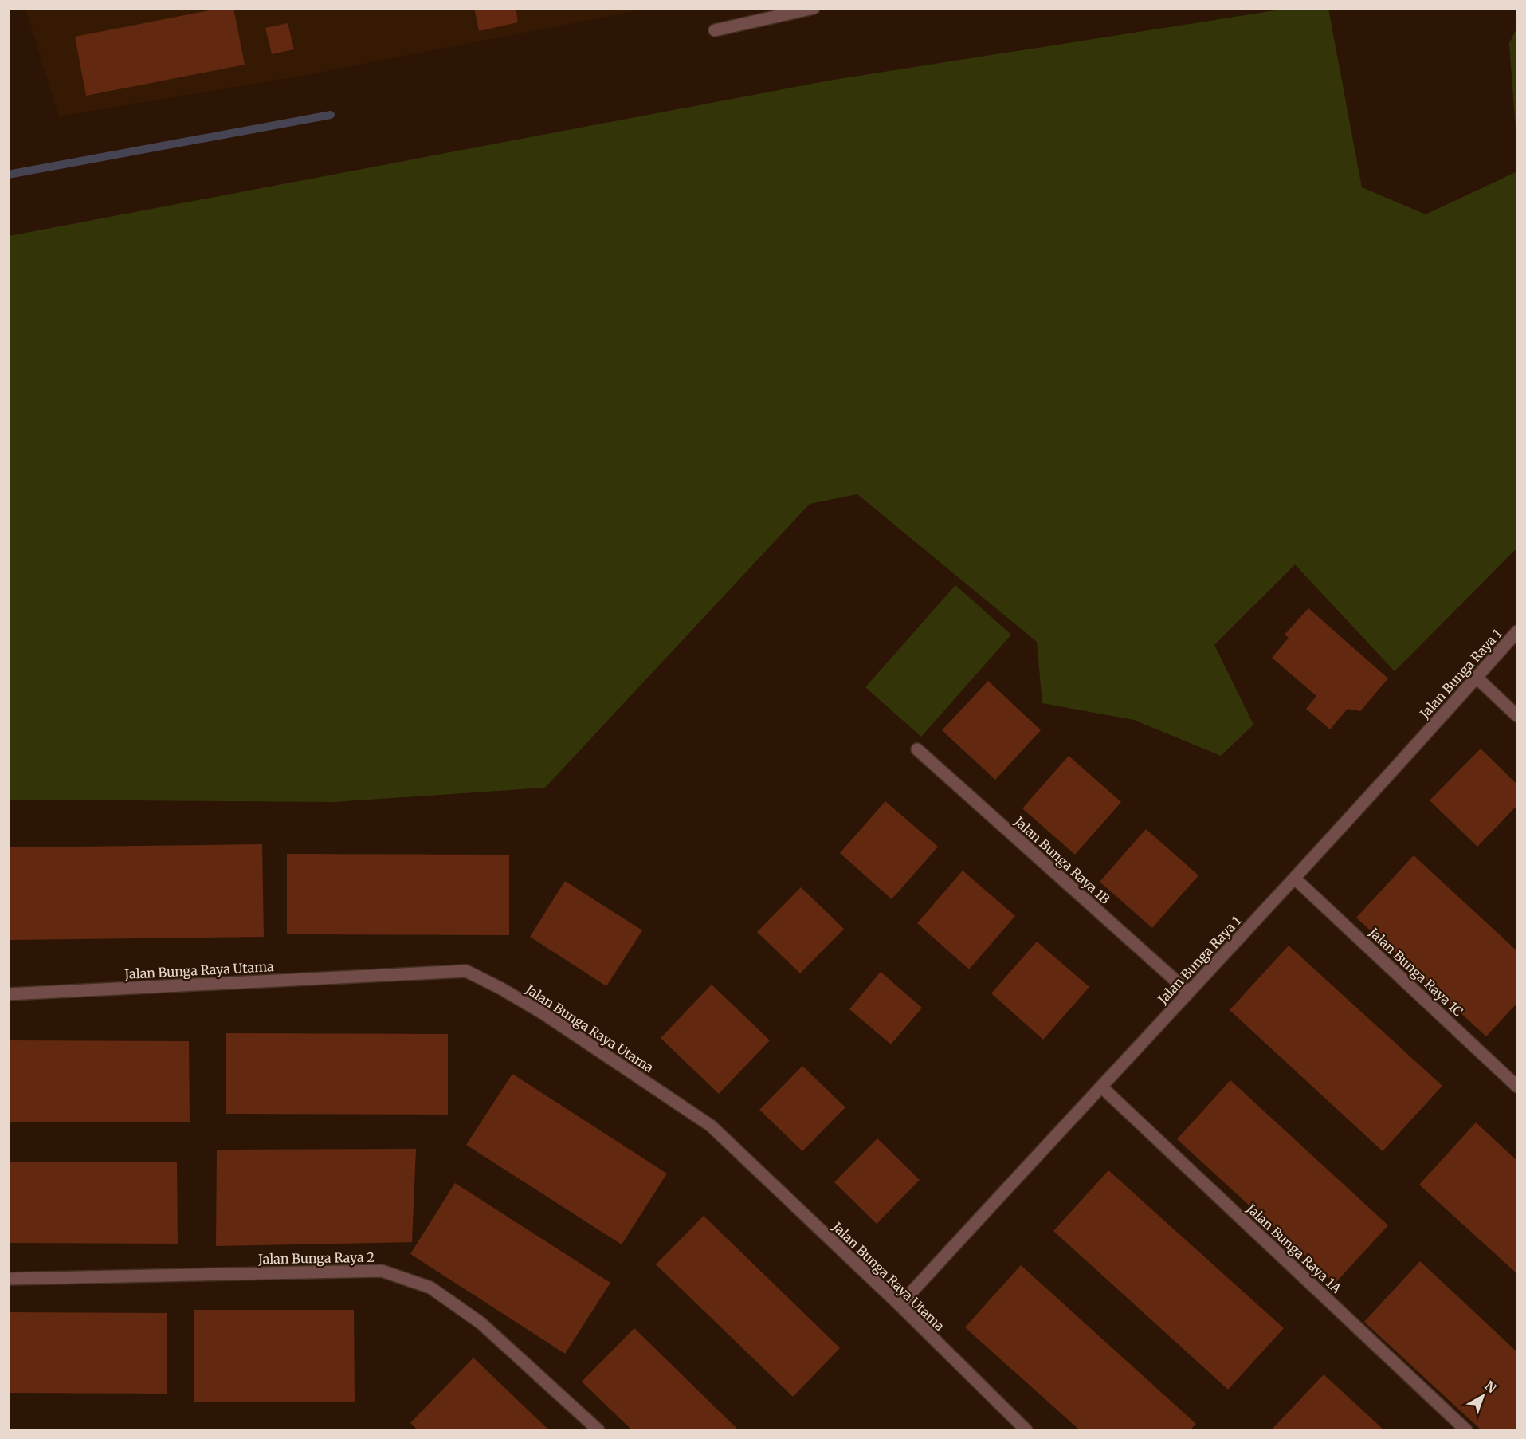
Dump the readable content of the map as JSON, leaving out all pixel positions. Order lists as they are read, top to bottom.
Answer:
{
  "streets": {
    "street": [
      "Jalan Bunga Raya 1",
      "Jalan Bunga Raya 1B",
      "Jalan Bunga Raya Utama",
      "Jalan Bunga Raya 1C",
      "Jalan Bunga Raya 1A",
      "Jalan Bunga Raya 2"
    ]
  },
  "crossings": [
    ["Jalan Bunga Raya 1", "Jalan Bunga Raya 1B"],
    ["Jalan Bunga Raya 1", "Jalan Bunga Raya Utama"],
    ["Jalan Bunga Raya 1", "Jalan Bunga Raya 1C"],
    ["Jalan Bunga Raya 1", "Jalan Bunga Raya 1A"]
  ],
  "north": "top right"
}
